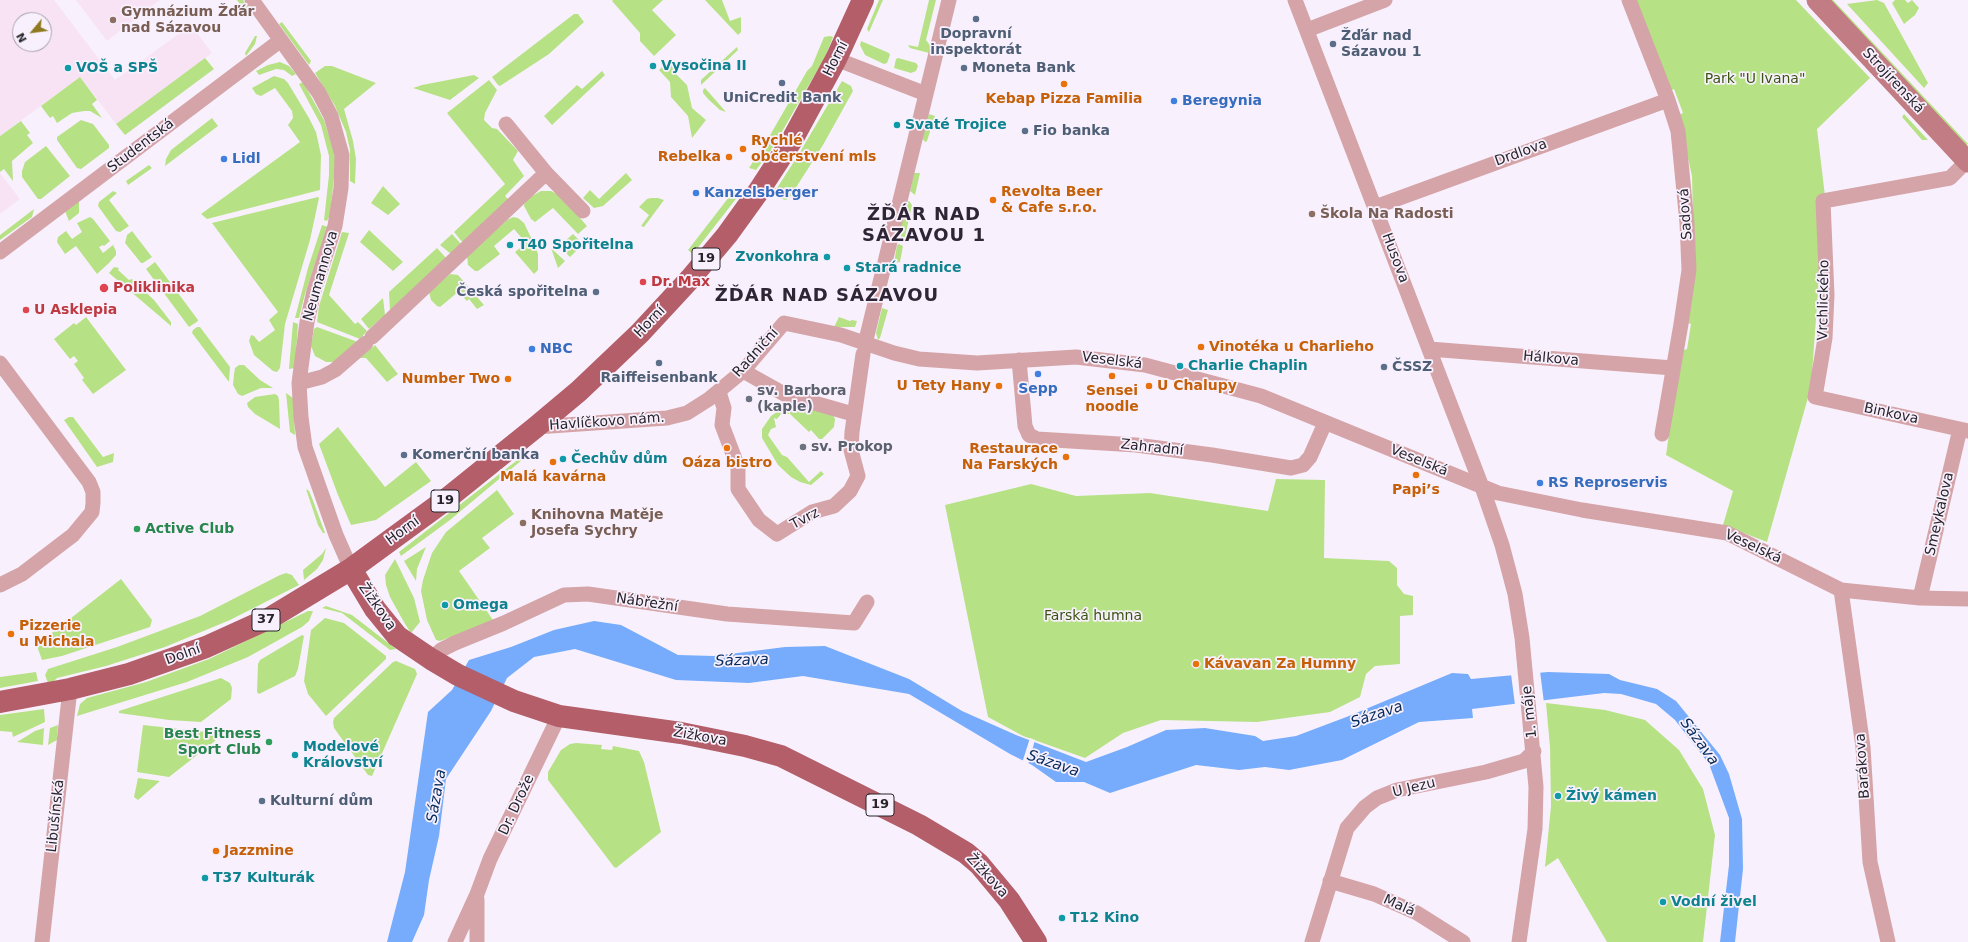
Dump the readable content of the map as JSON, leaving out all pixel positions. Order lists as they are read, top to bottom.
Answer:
{
  "streets": {
    "main road": [
      "Horní",
      "19",
      "Žižkova",
      "37",
      "Dolní"
    ],
    "street": [
      "Strojírenská",
      "Studentská",
      "Drdlova",
      "Sadová",
      "Husova",
      "Neumannova",
      "Vrchlického",
      "Radniční",
      "Hálkova",
      "Veselská",
      "Binkova",
      "Havlíčkovo nám.",
      "Zahradní",
      "Smeykalova",
      "Tvrz",
      "Nábřežní",
      "1. máje",
      "Barákova",
      "U Jezu",
      "Dr. Drože",
      "Libušínská",
      "Malá"
    ]
  },
  "crossings": [
    ["Horní", "Neumannova"],
    ["Horní", "Havlíčkovo nám."],
    ["Horní", "Žižkova"],
    ["Horní", "Dolní"],
    ["Strojírenská", "Vrchlického"],
    ["Studentská", "Neumannova"],
    ["Drdlova", "Sadová"],
    ["Drdlova", "Husova"],
    ["Sadová", "Hálkova"],
    ["Husova", "Hálkova"],
    ["Husova", "Veselská"],
    ["Husova", "1. máje"],
    ["Neumannova", "Žižkova"],
    ["Neumannova", "Dolní"],
    ["Vrchlického", "Binkova"],
    ["Radniční", "Veselská"],
    ["Radniční", "Havlíčkovo nám."],
    ["Radniční", "Tvrz"],
    ["Veselská", "Zahradní"],
    ["Veselská", "Smeykalova"],
    ["Veselská", "Tvrz"],
    ["Veselská", "1. máje"],
    ["Veselská", "Barákova"],
    ["Binkova", "Smeykalova"],
    ["Havlíčkovo nám.", "Tvrz"],
    ["Nábřežní", "Žižkova"],
    ["Žižkova", "Dolní"],
    ["Žižkova", "Dr. Drože"],
    ["Dolní", "Libušínská"],
    ["1. máje", "U Jezu"],
    ["U Jezu", "Malá"]
  ],
  "districts": ["ŽĎÁR NAD SÁZAVOU 1", "ŽĎÁR NAD SÁZAVOU"],
  "water": ["Sázava"],
  "parks": ["Park \"U Ivana\"", "Farská humna"],
  "places": [
    "Dopravní inspektorát",
    "Gymnázium Žďár nad Sázavou",
    "Žďár nad Sázavou 1",
    "Vysočina II",
    "VOŠ a SPŠ",
    "Moneta Bank",
    "UniCredit Bank",
    "Kebap Pizza Familia",
    "Beregynia",
    "Svaté Trojice",
    "Fio banka",
    "Rychlé občerstvení mls",
    "Rebelka",
    "Lidl",
    "Kanzelsberger",
    "Revolta Beer & Cafe s.r.o.",
    "Škola Na Radosti",
    "T40 Spořitelna",
    "Zvonkohra",
    "Stará radnice",
    "Dr. Max",
    "Poliklinika",
    "Česká spořitelna",
    "U Asklepia",
    "Vinotéka u Charlieho",
    "NBC",
    "Raiffeisenbank",
    "Charlie Chaplin",
    "ČSSZ",
    "Sepp",
    "Sensei noodle",
    "Number Two",
    "U Tety Hany",
    "U Chalupy",
    "sv. Barbora (kaple)",
    "sv. Prokop",
    "Oáza bistro",
    "Komerční banka",
    "Restaurace Na Farských",
    "Čechův dům",
    "Malá kavárna",
    "Papi’s",
    "RS Reproservis",
    "Knihovna Matěje Josefa Sychry",
    "Active Club",
    "Omega",
    "Pizzerie u Michala",
    "Kávavan Za Humny",
    "Best Fitness Sport Club",
    "Modelové Království",
    "Živý kámen",
    "Kulturní dům",
    "Jazzmine",
    "T37 Kulturák",
    "Vodní živel",
    "T12 Kino"
  ],
  "north": "bottom left"
}
